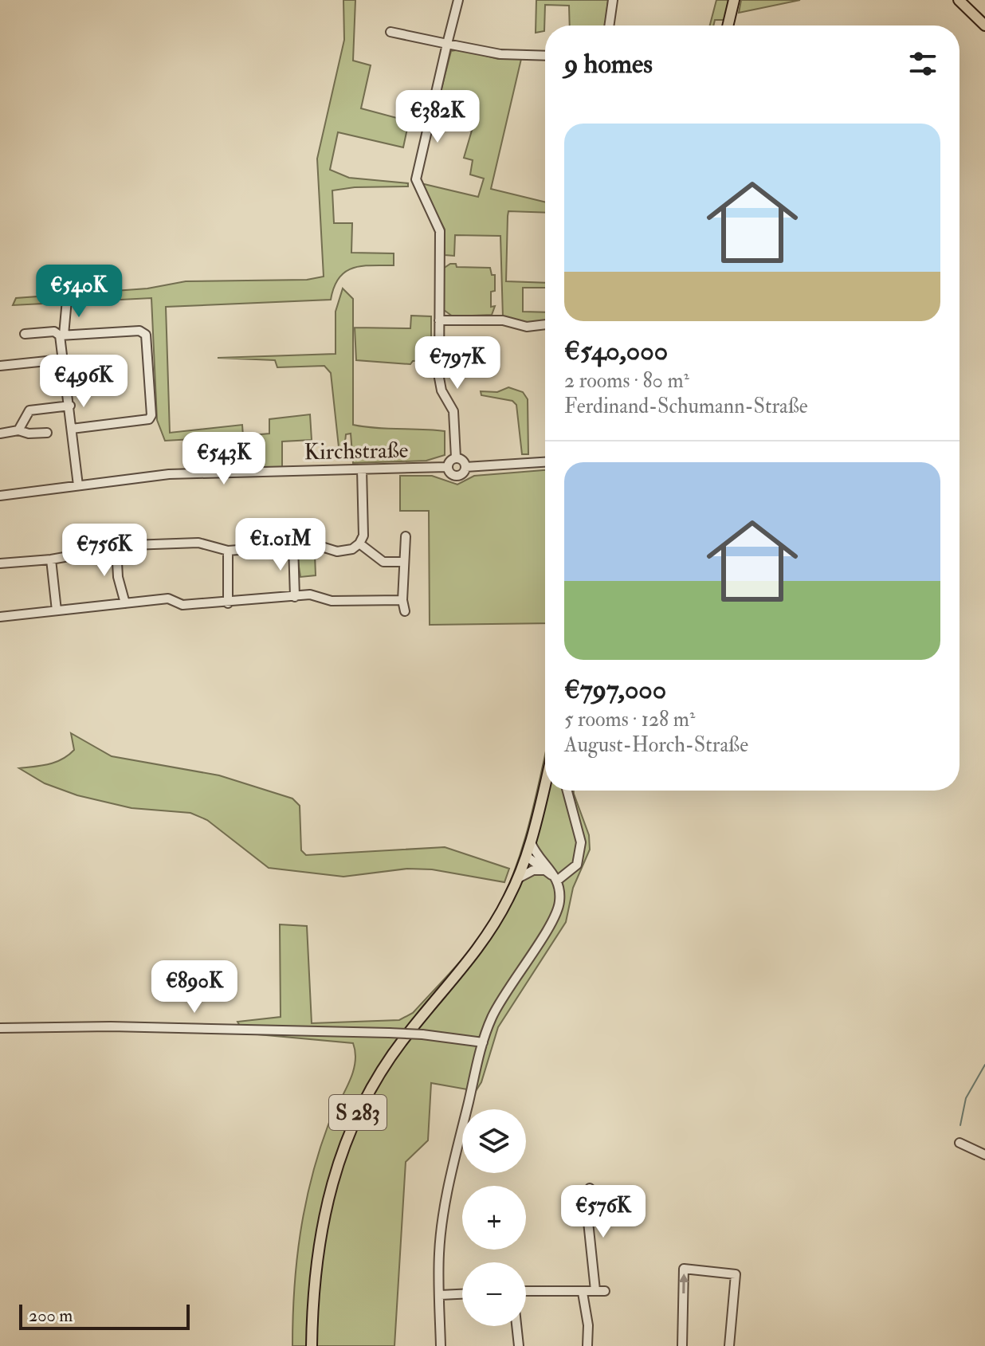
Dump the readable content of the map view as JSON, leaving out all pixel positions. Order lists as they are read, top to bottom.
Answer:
{
  "streets": {
    "main road": ["S 283"],
    "street": ["Kirchstraße"]
  },
  "scale_bar": "200 m",
  "page": {
    "heading": "9 homes",
    "price": [
      "€382K",
      "€540K",
      "€797K",
      "€496K",
      "€543K",
      "€1.01M",
      "€756K",
      "€890K",
      "€576K"
    ],
    "list": [
      {
        "name": "€540,000",
        "note": "2 rooms · 80 m² · Ferdinand-Schumann-Straße"
      },
      {
        "name": "€797,000",
        "note": "5 rooms · 128 m² · August-Horch-Straße"
      }
    ],
    "map_buttons": ["+", "−"],
    "scale": "200 m"
  }
}
